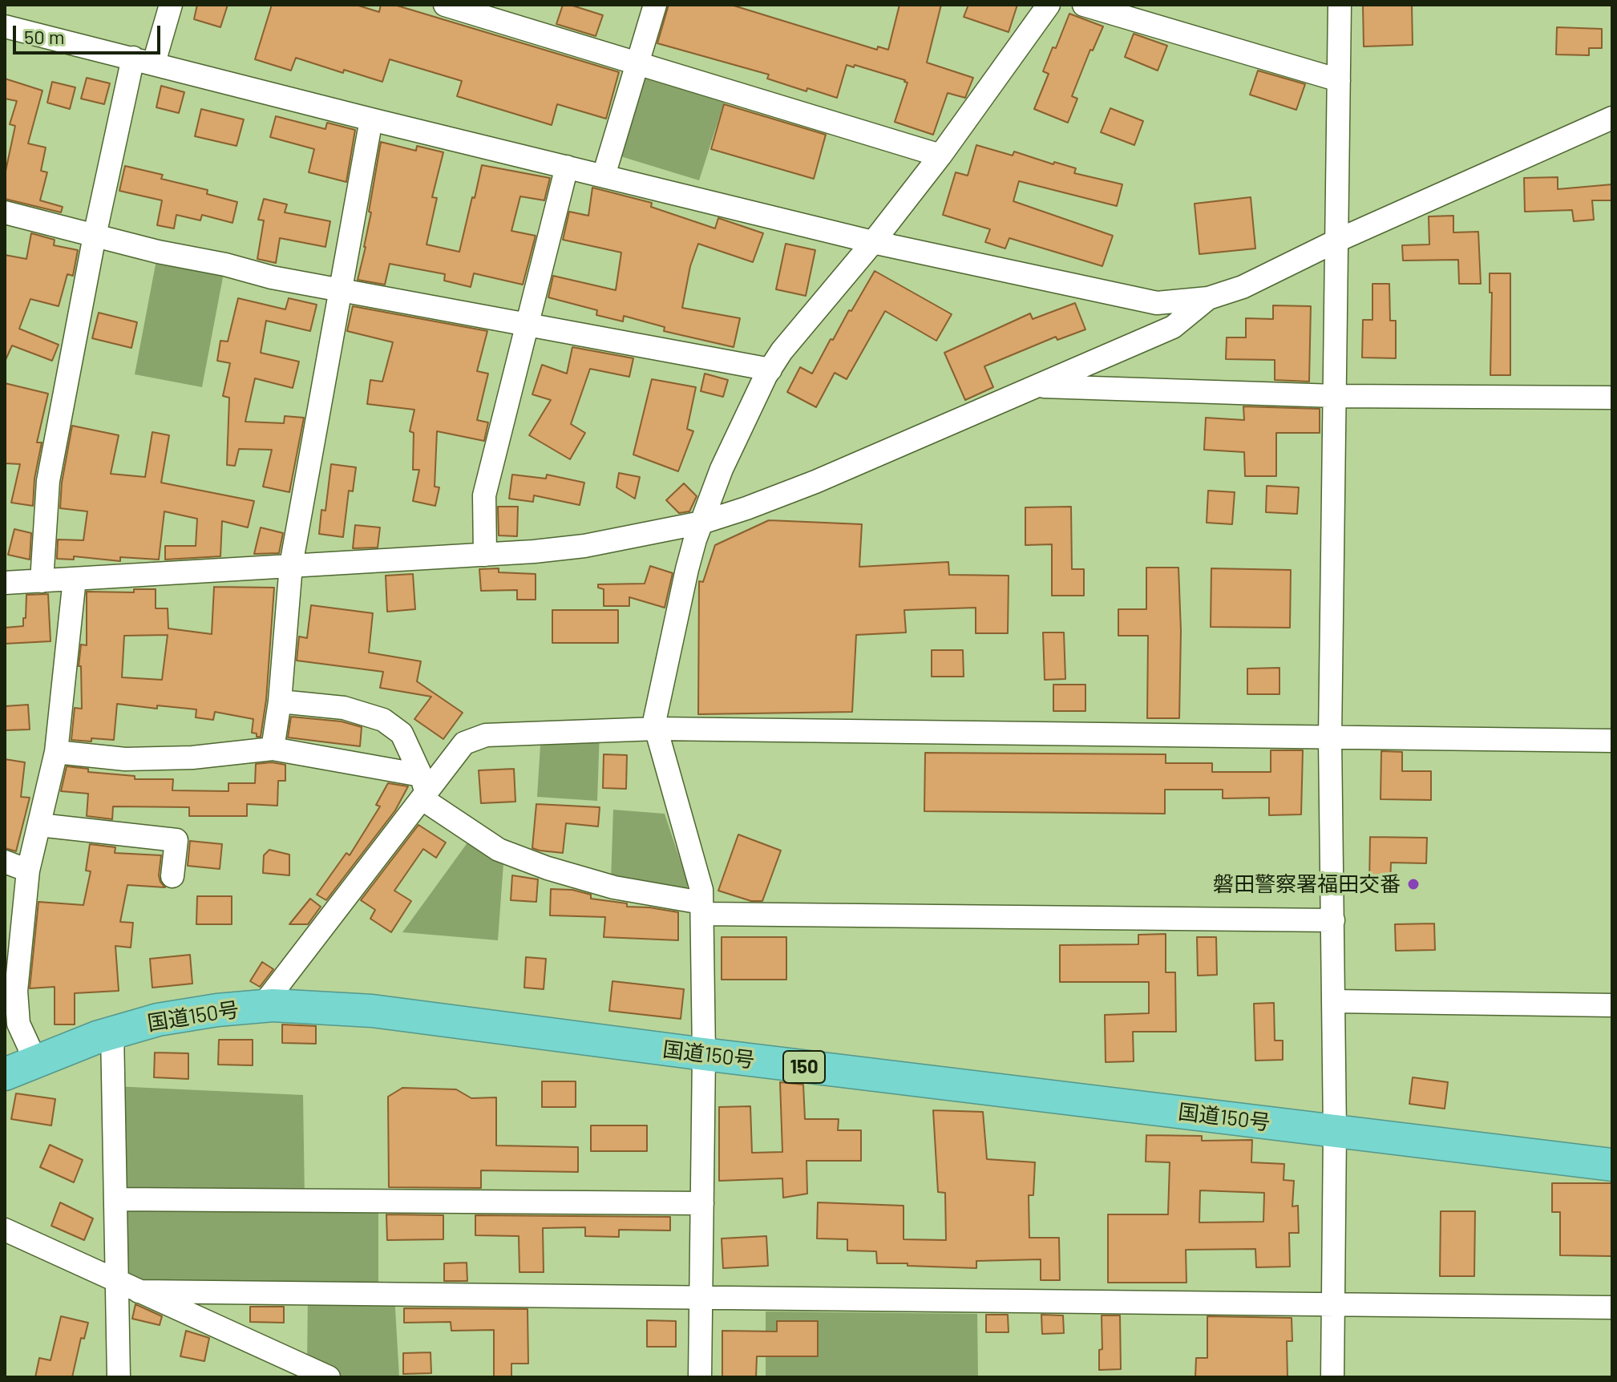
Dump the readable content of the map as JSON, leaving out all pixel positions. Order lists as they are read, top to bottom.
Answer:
{
  "streets": {
    "highway": ["国道150号", "150"]
  },
  "places": ["磐田警察署福田交番"],
  "scale_bar": "50 m"
}
